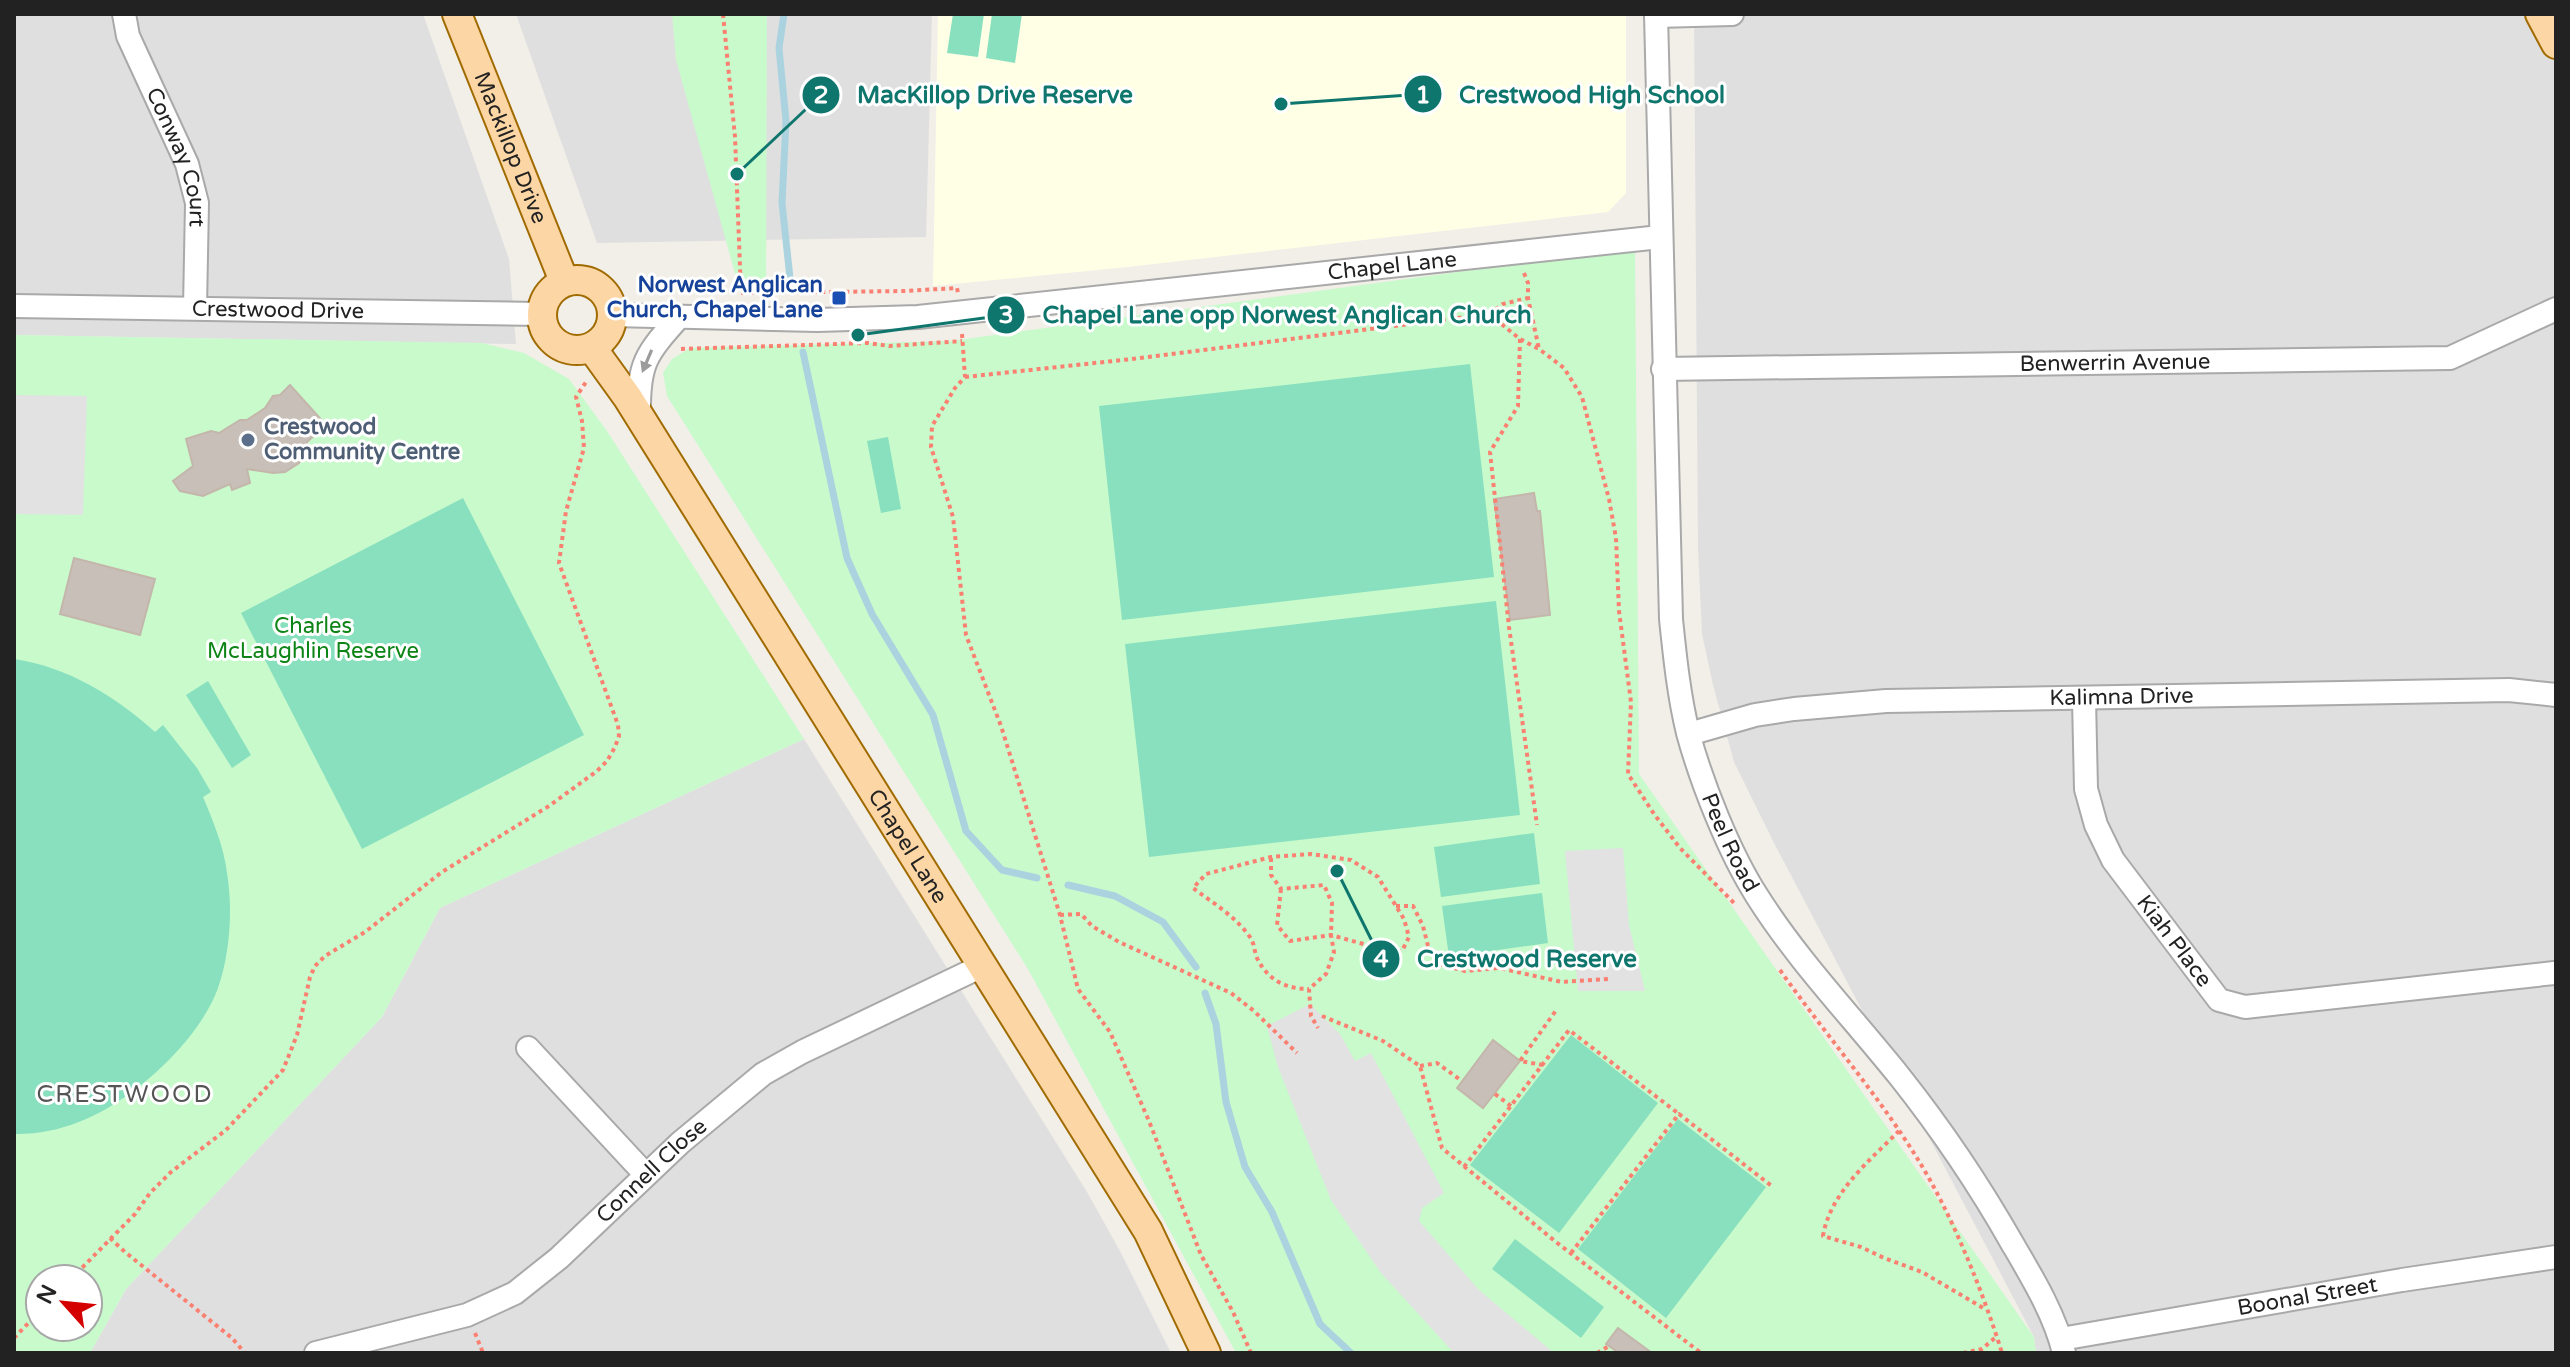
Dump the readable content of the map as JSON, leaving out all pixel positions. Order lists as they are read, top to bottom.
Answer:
{
  "streets": {
    "main road": ["Mackillop Drive", "Chapel Lane"],
    "street": [
      "Conway Court",
      "Crestwood Drive",
      "Benwerrin Avenue",
      "Kalimna Drive",
      "Peel Road",
      "Kiah Place",
      "Connell Close",
      "Boonal Street"
    ]
  },
  "crossings": [
    ["Mackillop Drive", "Chapel Lane"],
    ["Mackillop Drive", "Crestwood Drive"],
    ["Conway Court", "Crestwood Drive"],
    ["Chapel Lane", "Crestwood Drive"],
    ["Chapel Lane", "Peel Road"],
    ["Chapel Lane", "Connell Close"],
    ["Benwerrin Avenue", "Peel Road"],
    ["Kalimna Drive", "Peel Road"],
    ["Kalimna Drive", "Kiah Place"],
    ["Peel Road", "Boonal Street"]
  ],
  "districts": ["CRESTWOOD"],
  "parks": ["Charles McLaughlin Reserve"],
  "places": {
    "other": [
      "Crestwood High School",
      "MacKillop Drive Reserve",
      "Chapel Lane opp Norwest Anglican Church",
      "Crestwood Community Centre",
      "Crestwood Reserve"
    ],
    "transit": ["Norwest Anglican Church, Chapel Lane"]
  },
  "north": "top left"
}
